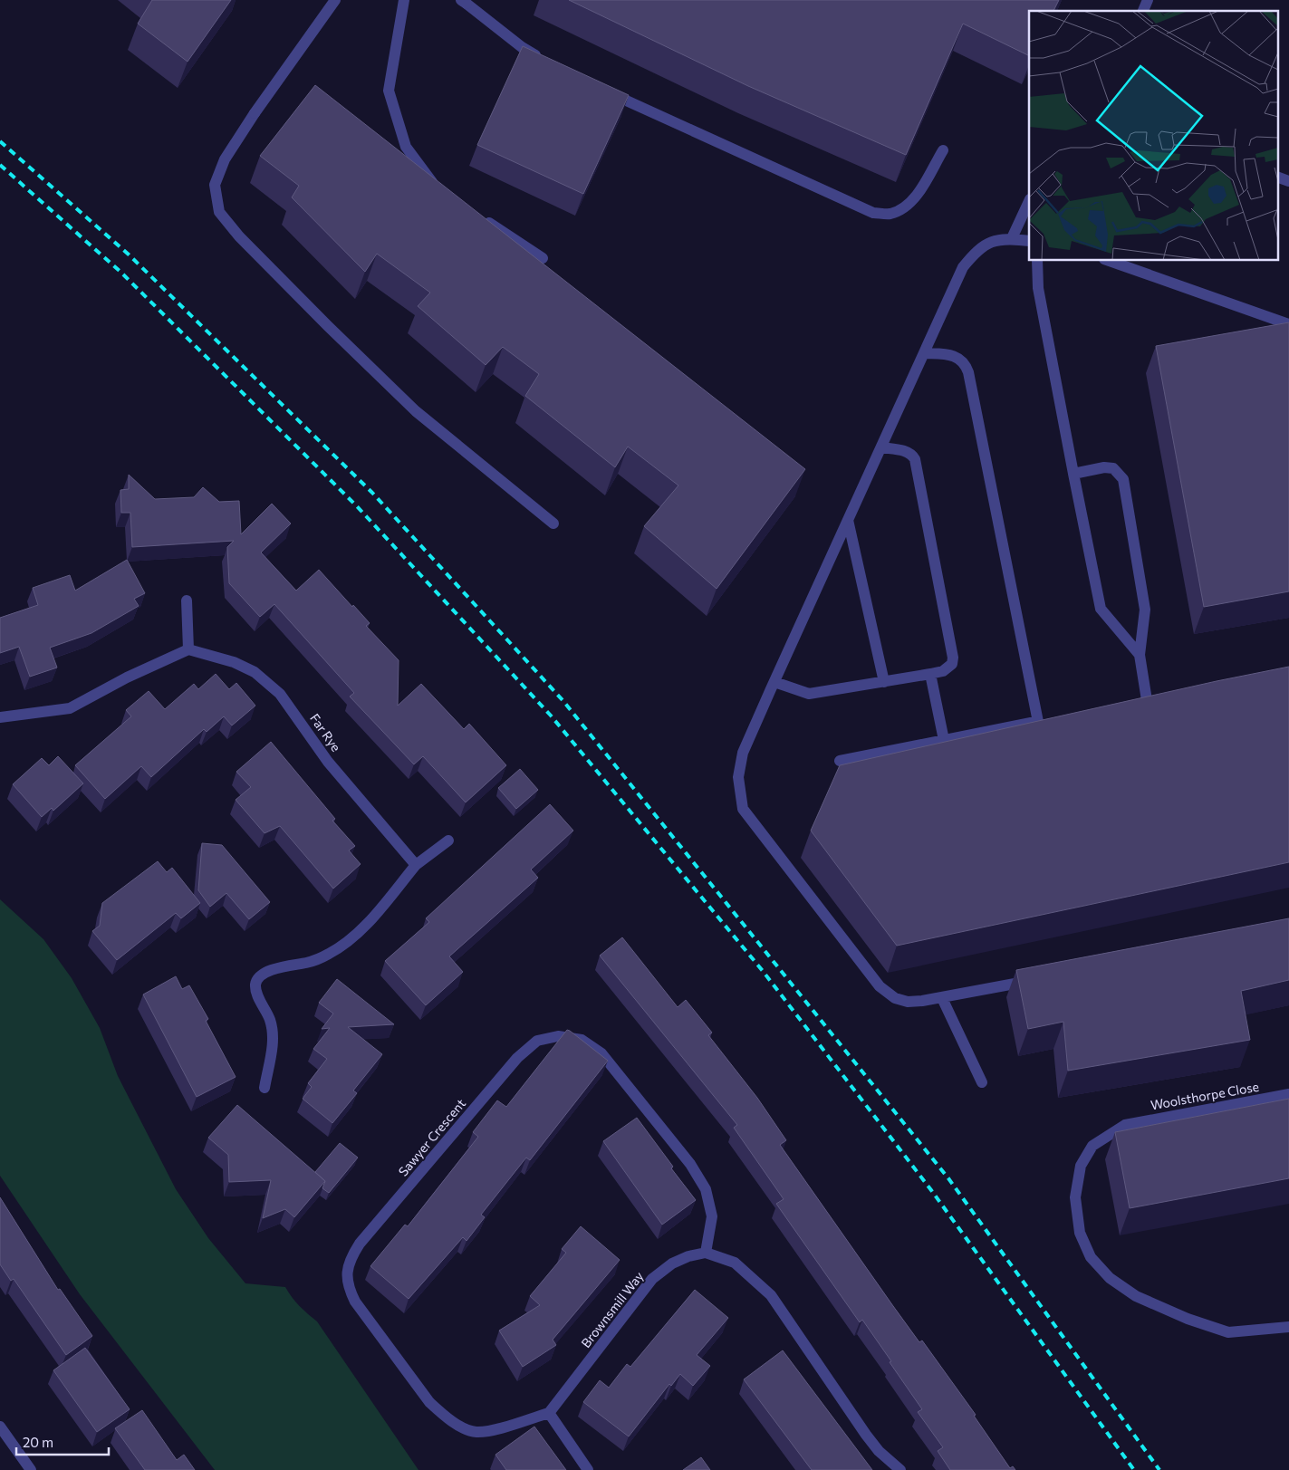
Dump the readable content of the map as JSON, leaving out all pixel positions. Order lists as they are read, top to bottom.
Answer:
{
  "streets": {
    "street": [
      "Far Rye",
      "Woolsthorpe Close",
      "Sawyer Crescent",
      "Brownsmill Way"
    ]
  },
  "crossings": [
    ["Sawyer Crescent", "Brownsmill Way"]
  ],
  "scale_bar": "20 m"
}
